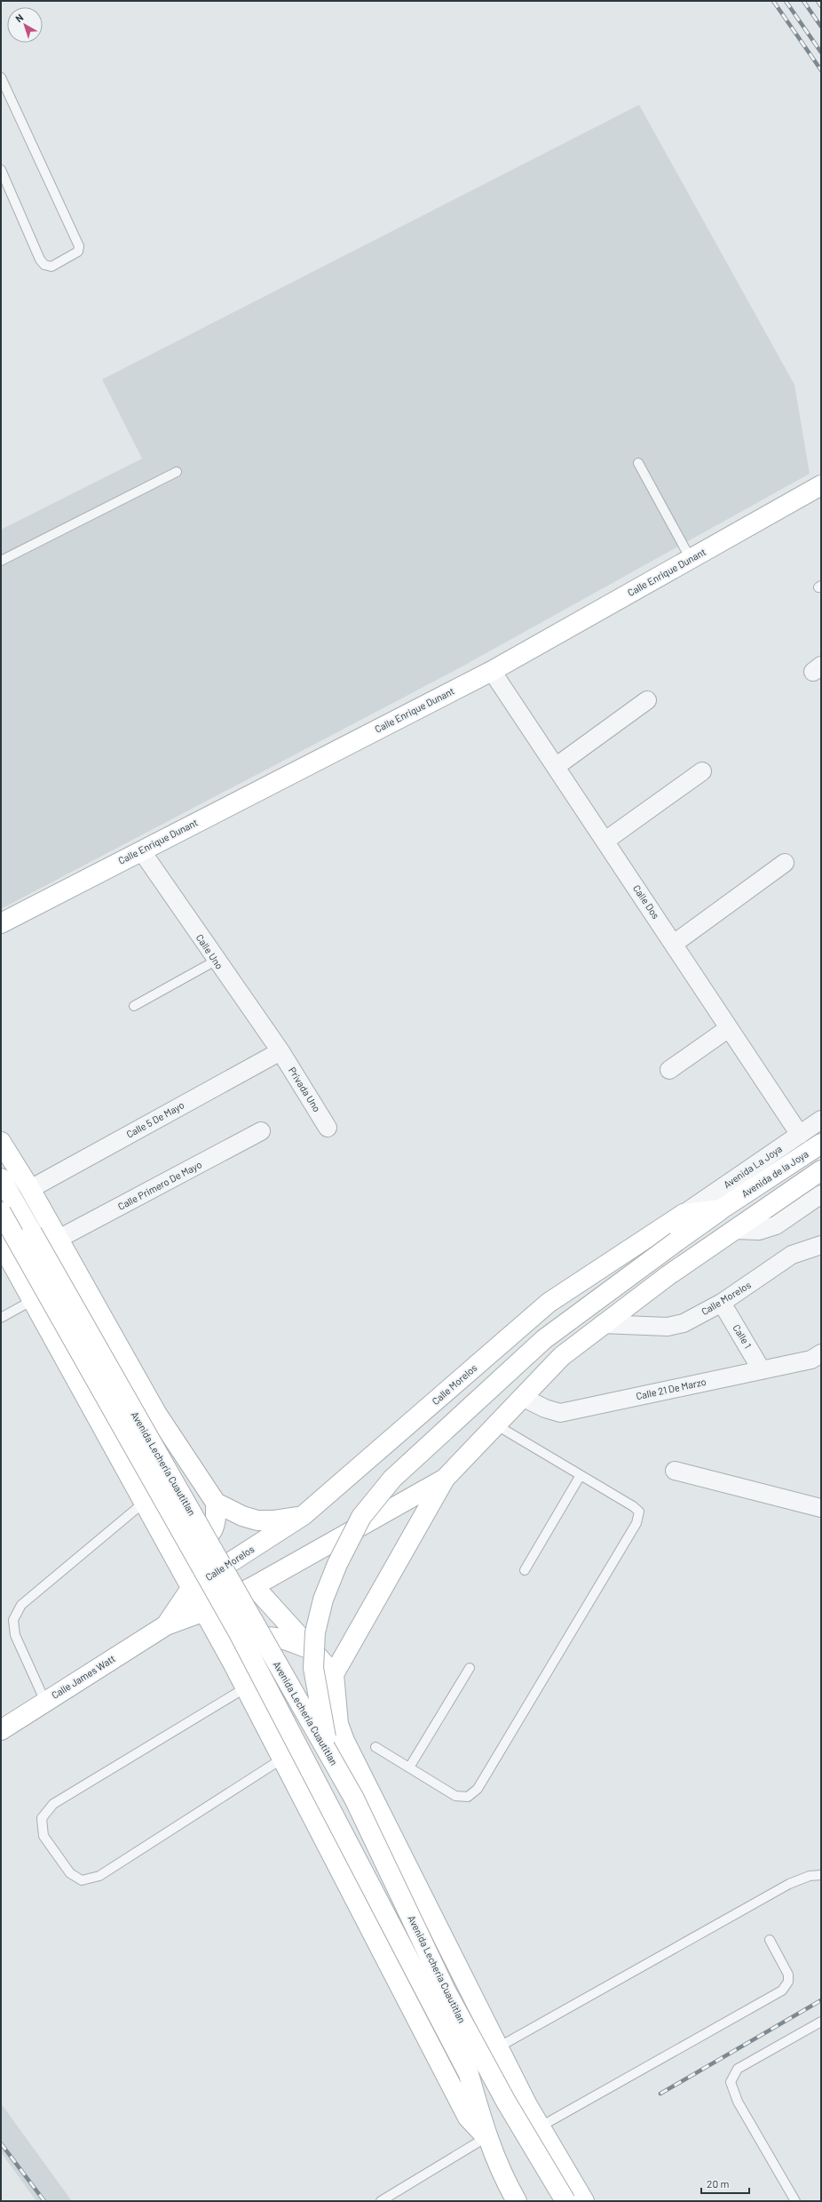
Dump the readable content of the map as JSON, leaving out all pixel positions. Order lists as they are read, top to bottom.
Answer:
{
  "streets": {
    "main road": [
      "Calle Enrique Dunant",
      "Avenida de la Joya",
      "Calle Morelos",
      "Avenida Lecheria Cuautitlan",
      "Calle James Watt"
    ],
    "street": [
      "Calle Dos",
      "Calle Uno",
      "Privada Uno",
      "Calle 5 De Mayo",
      "Avenida La Joya",
      "Calle Primero De Mayo",
      "Calle 1",
      "Calle 21 De Marzo"
    ]
  },
  "crossings": [
    ["Calle Enrique Dunant", "Calle Dos"],
    ["Calle Enrique Dunant", "Calle Uno"],
    ["Calle Dos", "Avenida La Joya"],
    ["Calle Uno", "Privada Uno"],
    ["Calle Uno", "Calle 5 De Mayo"],
    ["Privada Uno", "Calle 5 De Mayo"],
    ["Avenida La Joya", "Calle Morelos"],
    ["Avenida de la Joya", "Calle Morelos"],
    ["Avenida de la Joya", "Avenida Lecheria Cuautitlan"],
    ["Calle Morelos", "Calle 1"],
    ["Calle Morelos", "Calle James Watt"],
    ["Calle 1", "Calle 21 De Marzo"]
  ],
  "scale_bar": "20 m",
  "north": "top left"
}
